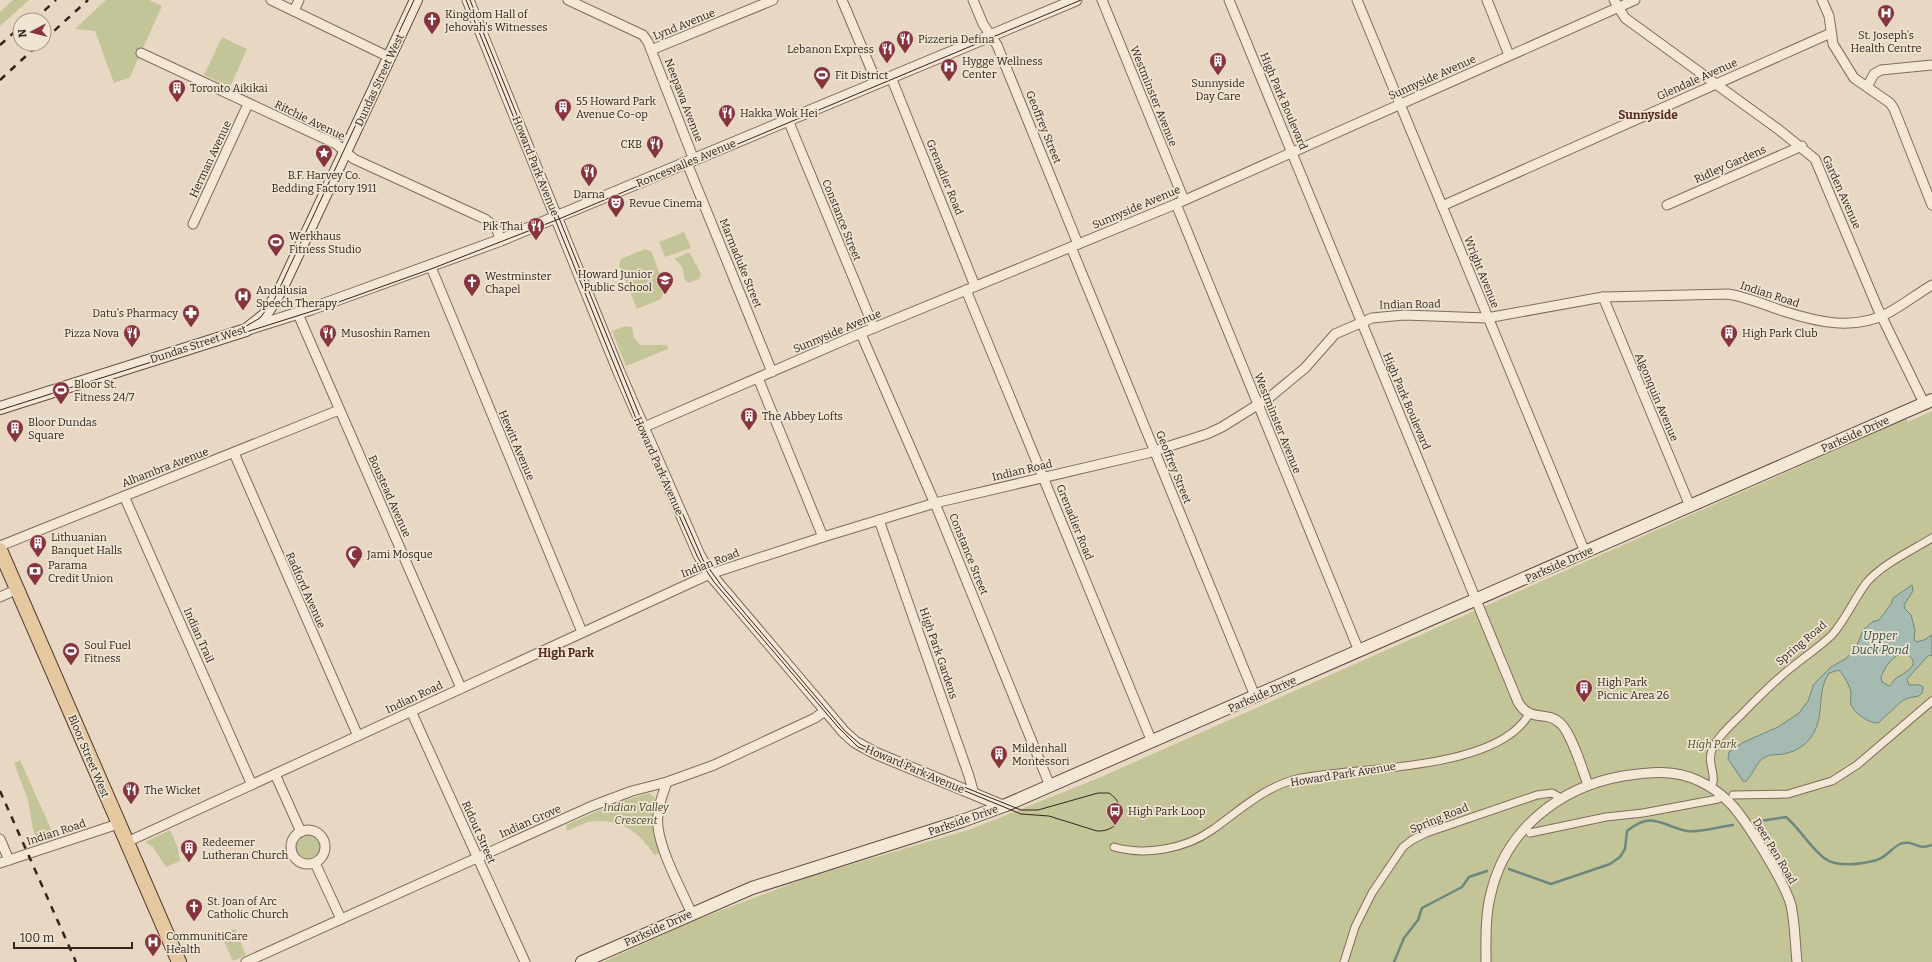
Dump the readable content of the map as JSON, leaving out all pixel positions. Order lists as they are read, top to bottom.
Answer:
{
  "streets": {
    "main road": ["Dundas Street West", "Parkside Drive", "Bloor Street West"],
    "street": [
      "Lynd Avenue",
      "Sunnyside Avenue",
      "Glendale Avenue",
      "Westminster Avenue",
      "Neepawa Avenue",
      "High Park Boulevard",
      "Ritchie Avenue",
      "Geoffrey Street",
      "Herman Avenue",
      "Roncesvalles Avenue",
      "Ridley Gardens",
      "Howard Park Avenue",
      "Grenadier Road",
      "Garden Avenue",
      "Constance Street",
      "Marmaduke Street",
      "Wright Avenue",
      "Indian Road",
      "Algonquin Avenue",
      "Hewitt Avenue",
      "Alhambra Avenue",
      "Boustead Avenue",
      "Radford Avenue",
      "Indian Trail",
      "Spring Road",
      "High Park Gardens",
      "Indian Grove",
      "Ridout Street",
      "Deer Pen Road"
    ]
  },
  "crossings": [
    ["Lynd Avenue", "Neepawa Avenue"],
    ["Sunnyside Avenue", "Westminster Avenue"],
    ["Sunnyside Avenue", "High Park Boulevard"],
    ["Sunnyside Avenue", "Geoffrey Street"],
    ["Sunnyside Avenue", "Howard Park Avenue"],
    ["Sunnyside Avenue", "Grenadier Road"],
    ["Sunnyside Avenue", "Garden Avenue"],
    ["Sunnyside Avenue", "Constance Street"],
    ["Sunnyside Avenue", "Marmaduke Street"],
    ["Sunnyside Avenue", "Wright Avenue"],
    ["Glendale Avenue", "Garden Avenue"],
    ["Glendale Avenue", "Wright Avenue"],
    ["Dundas Street West", "Ritchie Avenue"],
    ["Dundas Street West", "Roncesvalles Avenue"],
    ["Westminster Avenue", "Indian Road"],
    ["Westminster Avenue", "Parkside Drive"],
    ["Neepawa Avenue", "Roncesvalles Avenue"],
    ["Neepawa Avenue", "Marmaduke Street"],
    ["High Park Boulevard", "Howard Park Avenue"],
    ["High Park Boulevard", "Indian Road"],
    ["High Park Boulevard", "Parkside Drive"],
    ["Ritchie Avenue", "Herman Avenue"],
    ["Ritchie Avenue", "Roncesvalles Avenue"],
    ["Geoffrey Street", "Roncesvalles Avenue"],
    ["Geoffrey Street", "Indian Road"],
    ["Geoffrey Street", "Parkside Drive"],
    ["Roncesvalles Avenue", "Howard Park Avenue"],
    ["Roncesvalles Avenue", "Grenadier Road"],
    ["Roncesvalles Avenue", "Constance Street"],
    ["Roncesvalles Avenue", "Marmaduke Street"],
    ["Roncesvalles Avenue", "Hewitt Avenue"],
    ["Roncesvalles Avenue", "Boustead Avenue"],
    ["Ridley Gardens", "Garden Avenue"],
    ["Howard Park Avenue", "Indian Road"],
    ["Howard Park Avenue", "Parkside Drive"],
    ["Howard Park Avenue", "High Park Gardens"],
    ["Howard Park Avenue", "Indian Grove"],
    ["Grenadier Road", "Indian Road"],
    ["Grenadier Road", "Parkside Drive"],
    ["Garden Avenue", "Indian Road"],
    ["Garden Avenue", "Parkside Drive"],
    ["Constance Street", "Indian Road"],
    ["Constance Street", "Parkside Drive"],
    ["Wright Avenue", "Indian Road"],
    ["Wright Avenue", "Parkside Drive"],
    ["Indian Road", "Algonquin Avenue"],
    ["Indian Road", "Hewitt Avenue"],
    ["Indian Road", "Boustead Avenue"],
    ["Indian Road", "Radford Avenue"],
    ["Indian Road", "Indian Trail"],
    ["Indian Road", "High Park Gardens"],
    ["Indian Road", "Bloor Street West"],
    ["Indian Road", "Ridout Street"],
    ["Algonquin Avenue", "Parkside Drive"],
    ["Alhambra Avenue", "Boustead Avenue"],
    ["Alhambra Avenue", "Radford Avenue"],
    ["Alhambra Avenue", "Indian Trail"],
    ["Spring Road", "Deer Pen Road"],
    ["Indian Grove", "Ridout Street"]
  ],
  "districts": ["Sunnyside", "High Park"],
  "water": ["Upper Duck Pond"],
  "parks": ["High Park", "Indian Valley Crescent"],
  "places": {
    "hospital": [
      "St. Joseph's Health Centre",
      "Hygge Wellness Center",
      "Andalusia Speech Therapy",
      "CommunitiCare Health"
    ],
    "church": ["Kingdom Hall of Jehovah's Witnesses", "Westminster Chapel", "St. Joan of Arc Catholic Church"],
    "restaurant": [
      "Pizzeria Defina",
      "Lebanon Express",
      "Hakka Wok Hei",
      "CKB",
      "Darna",
      "Pik Thai",
      "Pizza Nova",
      "Musoshin Ramen",
      "The Wicket"
    ],
    "building": [
      "Sunnyside Day Care",
      "Toronto Aikikai",
      "55 Howard Park Avenue Co-op",
      "High Park Club",
      "The Abbey Lofts",
      "Bloor Dundas Square",
      "Lithuanian Banquet Halls",
      "High Park Picnic Area 26",
      "Mildenhall Montessori",
      "Redeemer Lutheran Church"
    ],
    "sports": [
      "Fit District",
      "Werkhaus Fitness Studio",
      "Bloor St. Fitness 24/7",
      "Soul Fuel Fitness"
    ],
    "place": ["B.F. Harvey Co. Bedding Factory 1911"],
    "theatre": ["Revue Cinema"],
    "school or university": ["Howard Junior Public School"],
    "pharmacy": ["Datu's Pharmacy"],
    "mosque": ["Jami Mosque"],
    "bank": ["Parama Credit Union"],
    "bus stop": ["High Park Loop"]
  },
  "scale_bar": "100 m",
  "north": "left"
}
